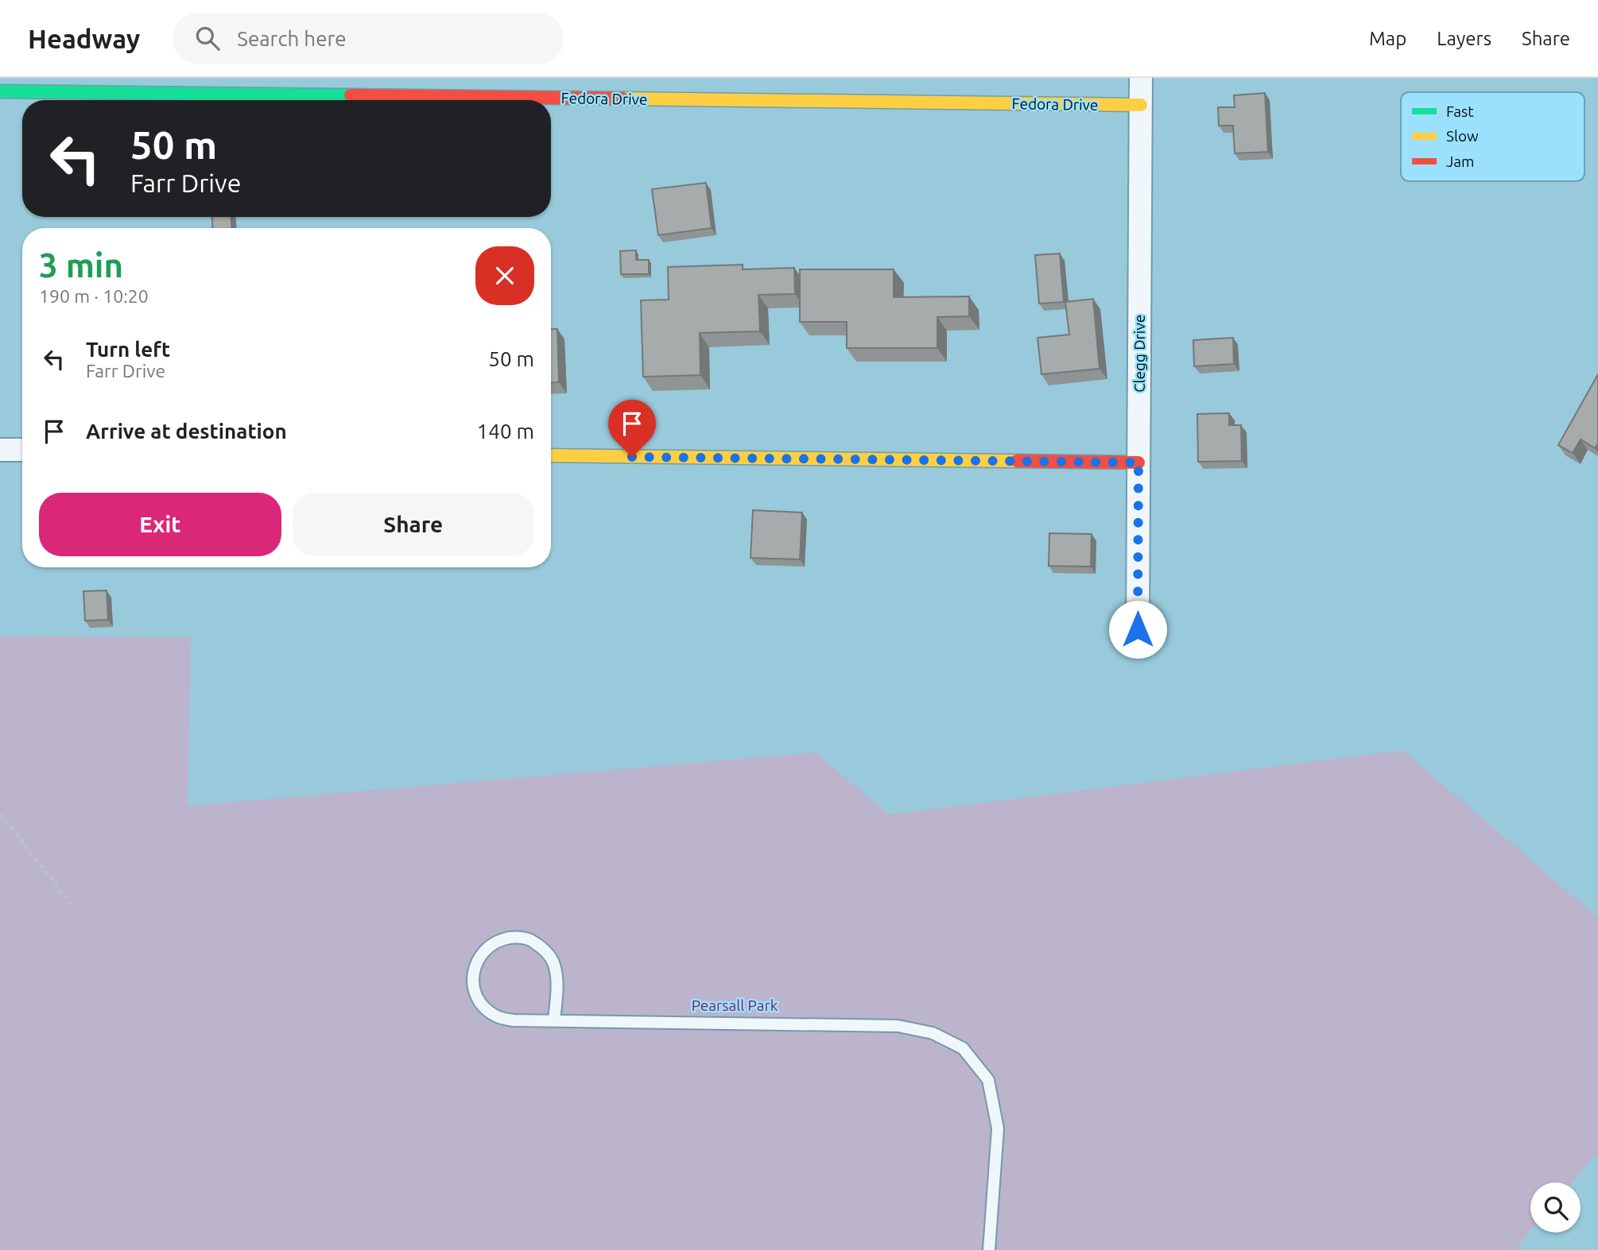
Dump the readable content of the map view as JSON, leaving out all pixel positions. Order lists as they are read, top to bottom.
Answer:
{
  "streets": {
    "street": ["Fedora Drive", "Clegg Drive"]
  },
  "crossings": [
    ["Fedora Drive", "Clegg Drive"]
  ],
  "parks": ["Pearsall Park"],
  "legend": ["Fast", "Slow", "Jam"],
  "page": {
    "header": "Headway",
    "search": "Search here",
    "nav": ["Map", "Layers", "Share"],
    "turn": ["50 m", "Farr Drive"],
    "heading": ["3 min", "190 m · 10:20"],
    "list": [
      {
        "name": "Turn left",
        "note": "Farr Drive",
        "value": "50 m"
      },
      {
        "name": "Arrive at destination",
        "value": "140 m"
      }
    ],
    "buttons": ["Exit", "Share"]
  }
}
